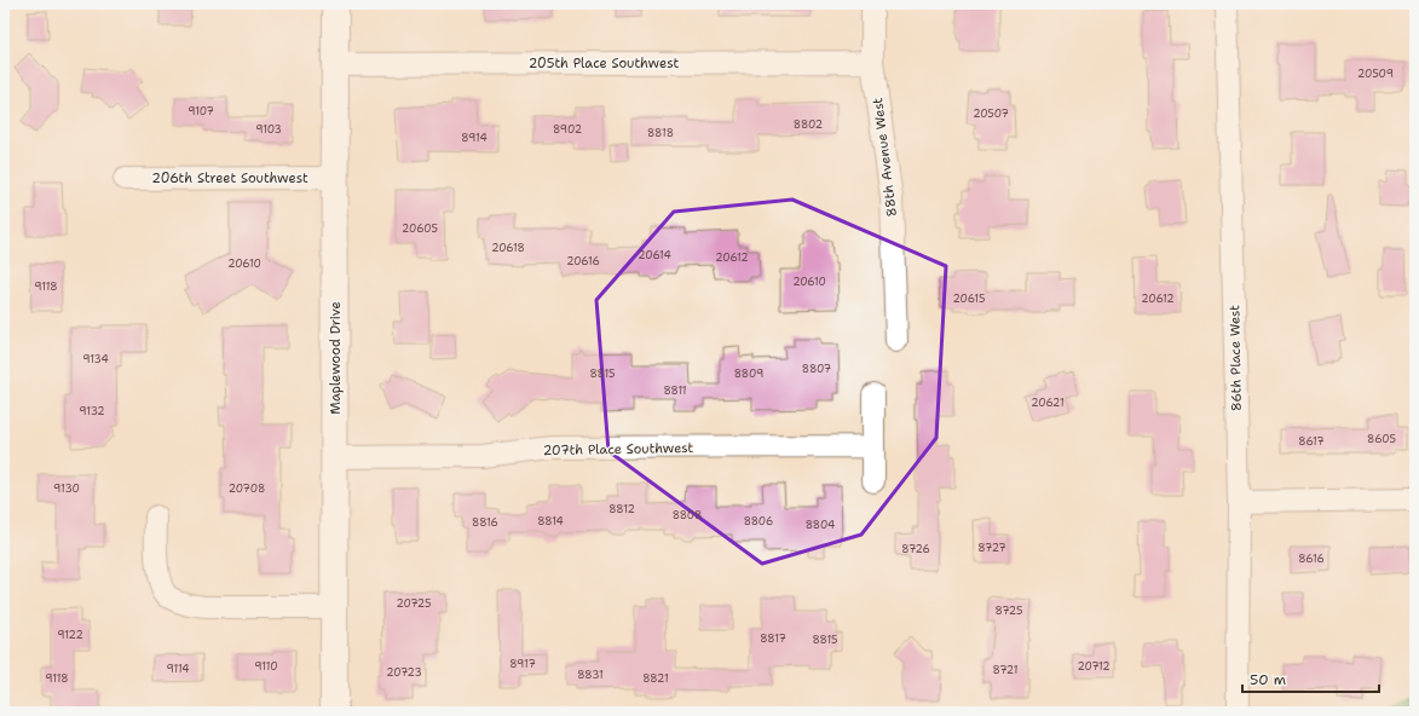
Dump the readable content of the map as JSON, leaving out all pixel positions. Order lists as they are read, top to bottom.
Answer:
{
  "streets": {
    "street": [
      "205th Place Southwest",
      "88th Avenue West",
      "206th Street Southwest",
      "Maplewood Drive",
      "86th Place West",
      "207th Place Southwest"
    ]
  },
  "crossings": [
    ["205th Place Southwest", "88th Avenue West"],
    ["205th Place Southwest", "Maplewood Drive"],
    ["206th Street Southwest", "Maplewood Drive"],
    ["Maplewood Drive", "207th Place Southwest"]
  ],
  "house_numbers": [
    "20509",
    "9107",
    "20507",
    "8802",
    "9103",
    "8902",
    "8818",
    "8914",
    "20605",
    "20618",
    "20614",
    "20612",
    "20616",
    "20610",
    "20610",
    "9118",
    "20615",
    "20612",
    "9134",
    "8807",
    "8815",
    "8809",
    "8811",
    "20621",
    "9132",
    "8605",
    "8617",
    "9130",
    "20708",
    "8812",
    "8808",
    "8814",
    "8806",
    "8816",
    "8804",
    "8727",
    "8726",
    "8616",
    "20725",
    "8725",
    "9122",
    "8817",
    "8815",
    "8917",
    "9110",
    "20712",
    "9114",
    "8721",
    "20723",
    "8831",
    "9118",
    "8821"
  ],
  "scale_bar": "50 m"
}
